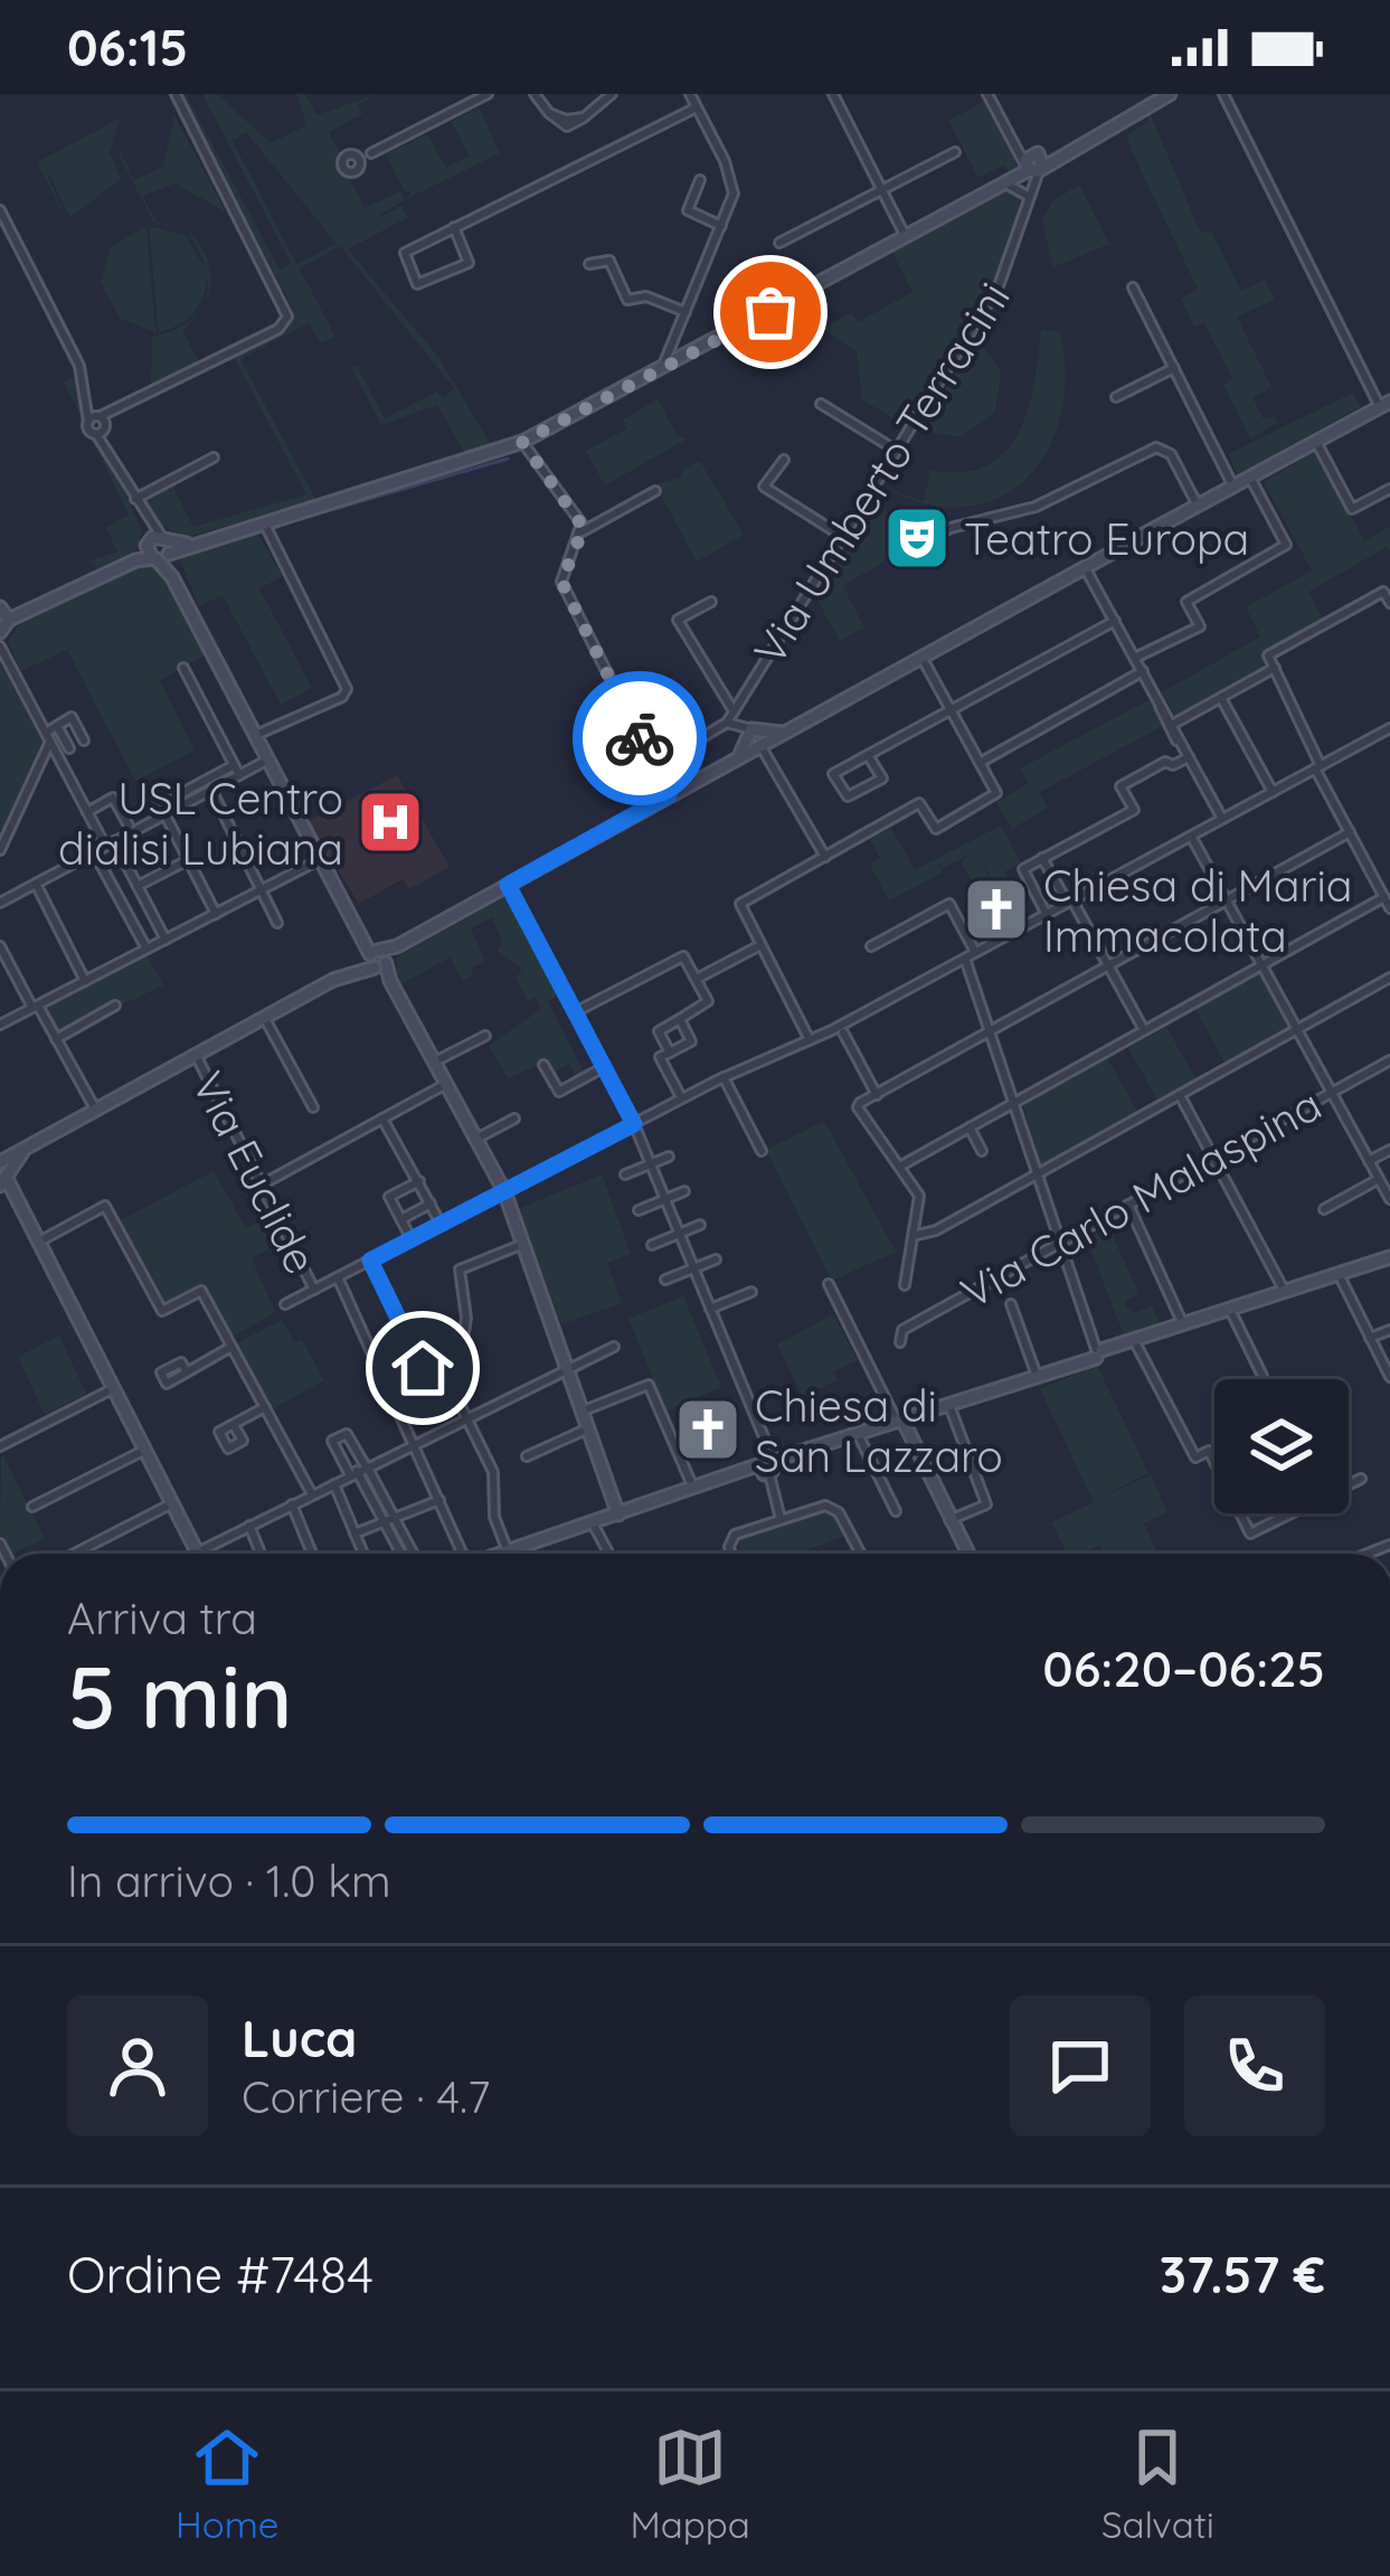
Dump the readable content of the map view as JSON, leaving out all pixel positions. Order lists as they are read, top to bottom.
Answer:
{
  "streets": {
    "street": ["Via Umberto Terracini", "Via Euclide", "Via Carlo Malaspina"]
  },
  "places": {
    "theatre": ["Teatro Europa"],
    "hospital": ["USL Centro dialisi Lubiana"],
    "church": ["Chiesa di Maria Immacolata", "Chiesa di San Lazzaro"]
  },
  "page": {
    "status": "06:15",
    "heading": ["5 min", "Arriva tra", "06:20–06:25"],
    "panel": [
      "Luca",
      "Corriere · 4.7",
      "Ordine #7484",
      "37.57 €"
    ],
    "bar": "In arrivo · 1.0 km",
    "tabs": ["Home", "Mappa", "Salvati"]
  }
}
